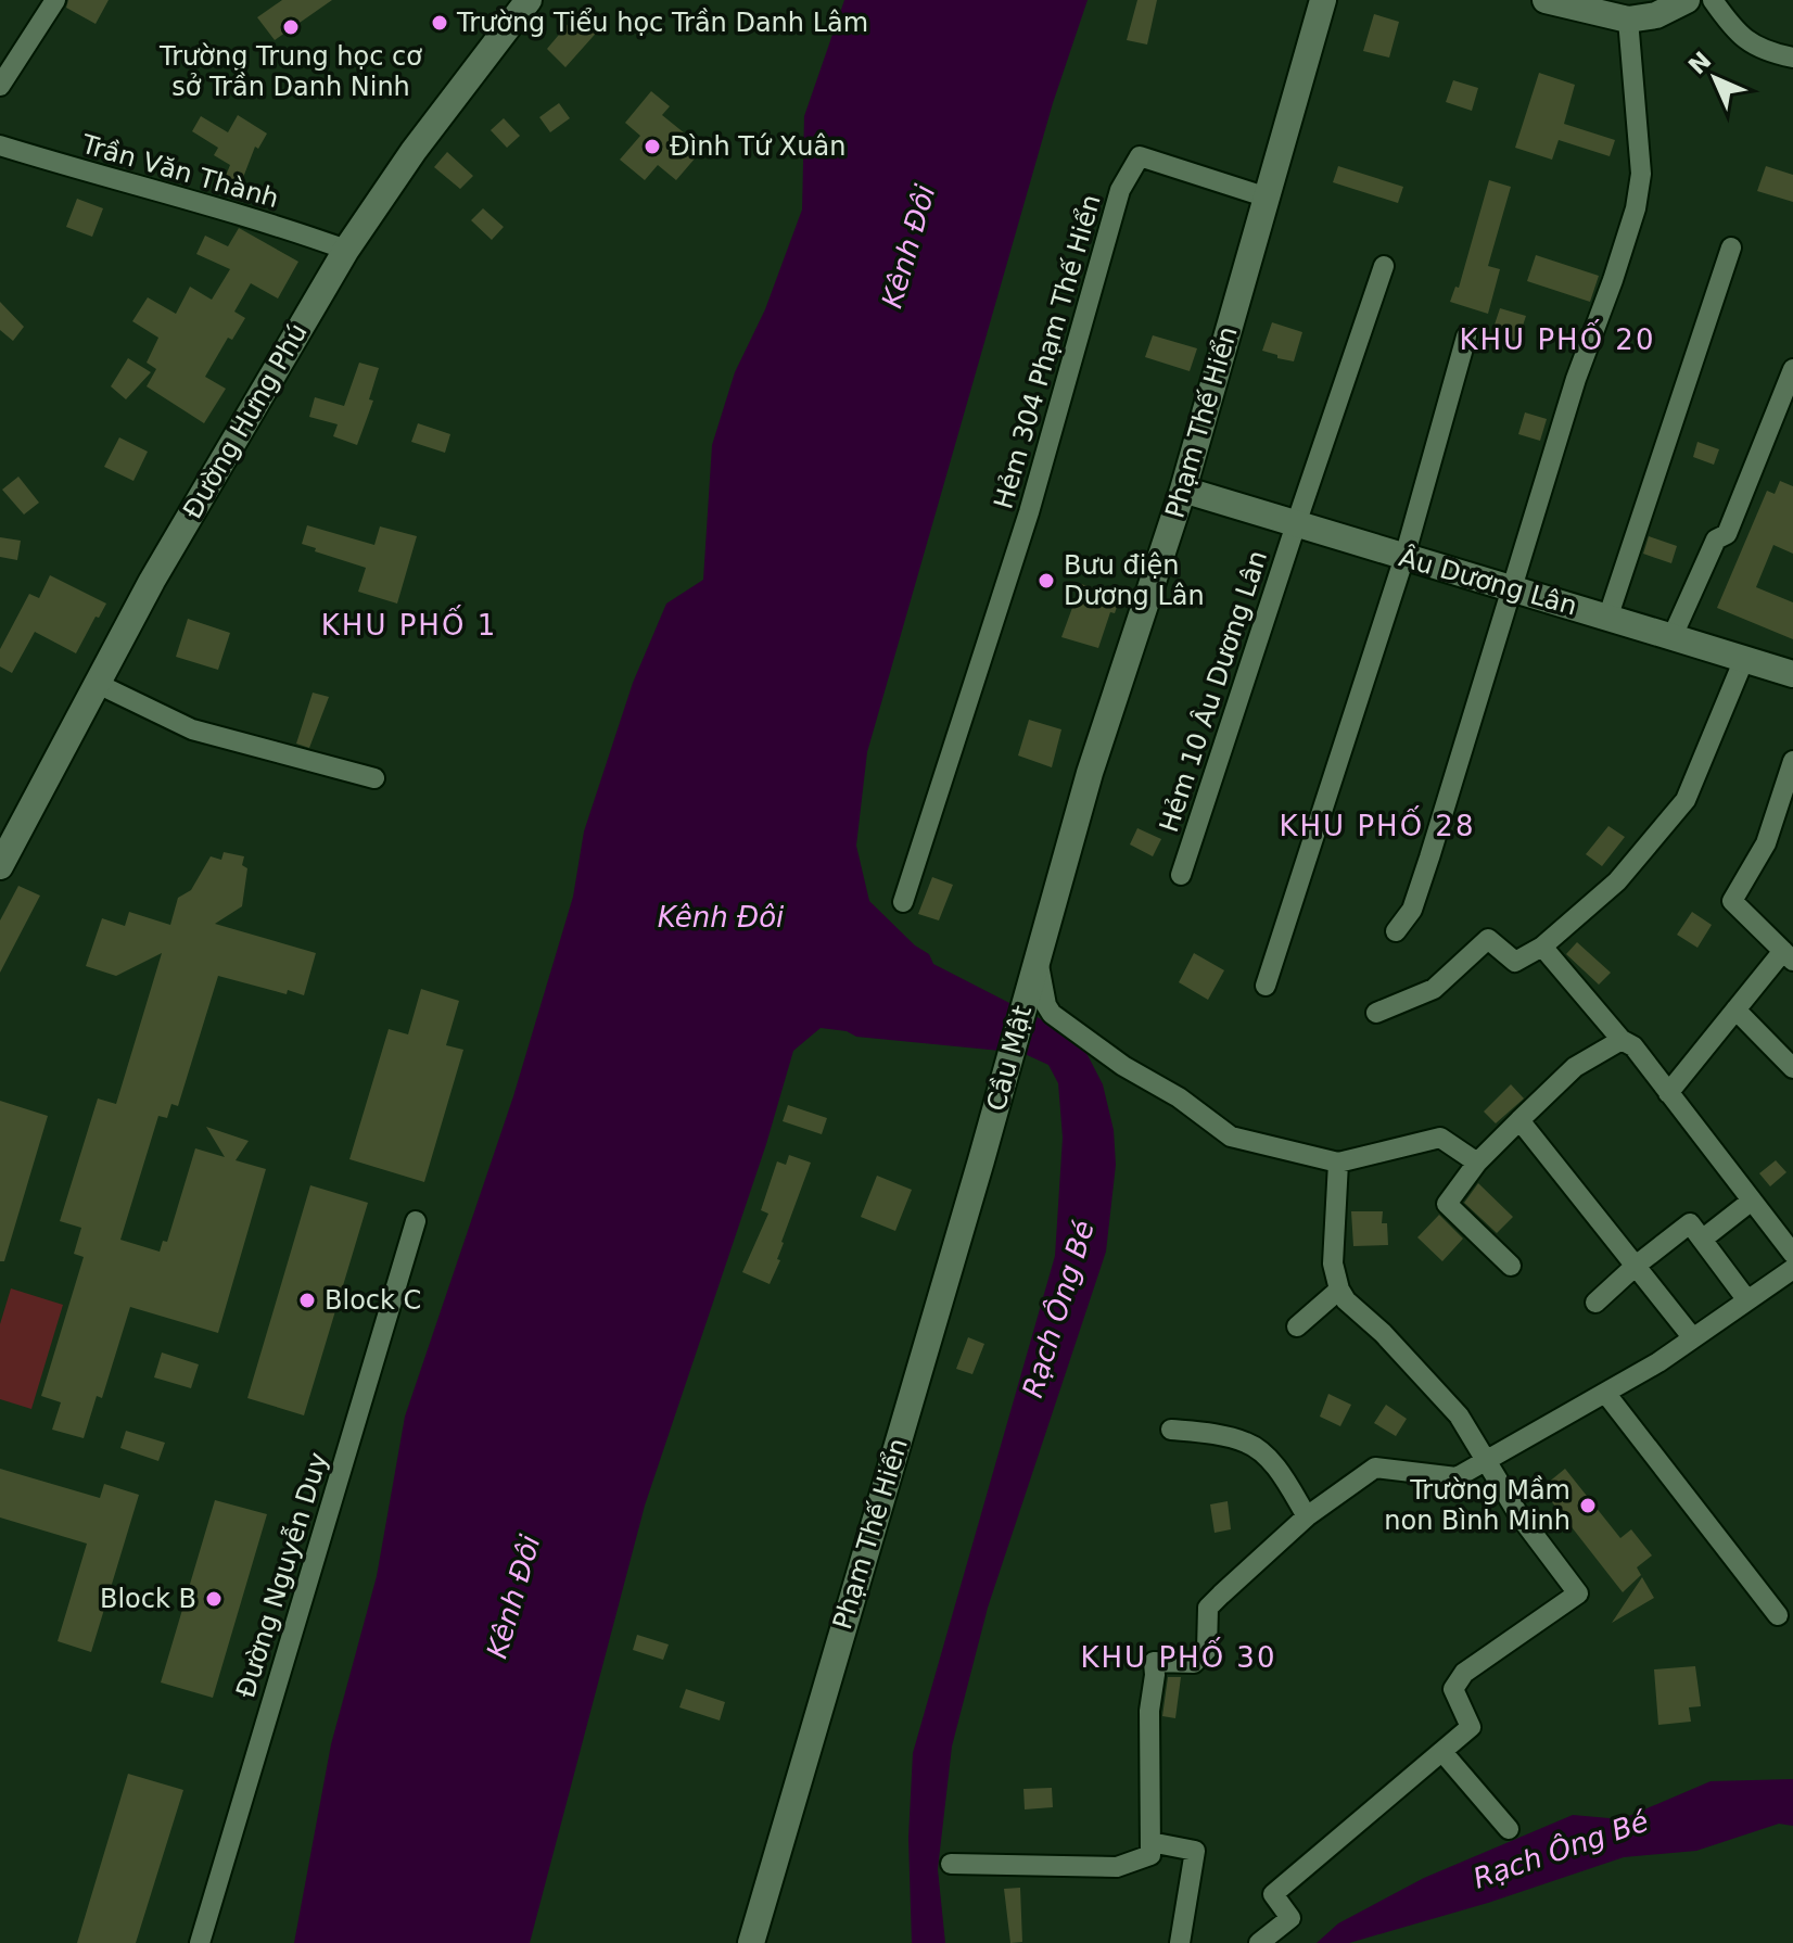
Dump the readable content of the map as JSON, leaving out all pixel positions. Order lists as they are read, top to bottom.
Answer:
{
  "streets": {
    "main road": [
      "Đường Hưng Phú",
      "Phạm Thế Hiển",
      "Âu Dương Lân",
      "Cầu Mật"
    ],
    "street": [
      "Trần Văn Thành",
      "Hẻm 304 Phạm Thế Hiển",
      "Hẻm 10 Âu Dương Lân",
      "Đường Nguyễn Duy"
    ]
  },
  "crossings": [
    ["Trần Văn Thành", "Đường Hưng Phú"],
    ["Hẻm 304 Phạm Thế Hiển", "Phạm Thế Hiển"],
    ["Phạm Thế Hiển", "Âu Dương Lân"],
    ["Phạm Thế Hiển", "Cầu Mật"],
    ["Âu Dương Lân", "Hẻm 10 Âu Dương Lân"]
  ],
  "districts": [
    "KHU PHỐ 20",
    "KHU PHỐ 1",
    "KHU PHỐ 28",
    "KHU PHỐ 30"
  ],
  "water": ["Kênh Đôi", "Rạch Ông Bé"],
  "places": [
    "Trường Tiểu học Trần Danh Lâm",
    "Trường Trung học cơ sở Trần Danh Ninh",
    "Đình Tứ Xuân",
    "Bưu điện Dương Lân",
    "Block C",
    "Trường Mầm non Bình Minh",
    "Block B"
  ],
  "north": "top left"
}
